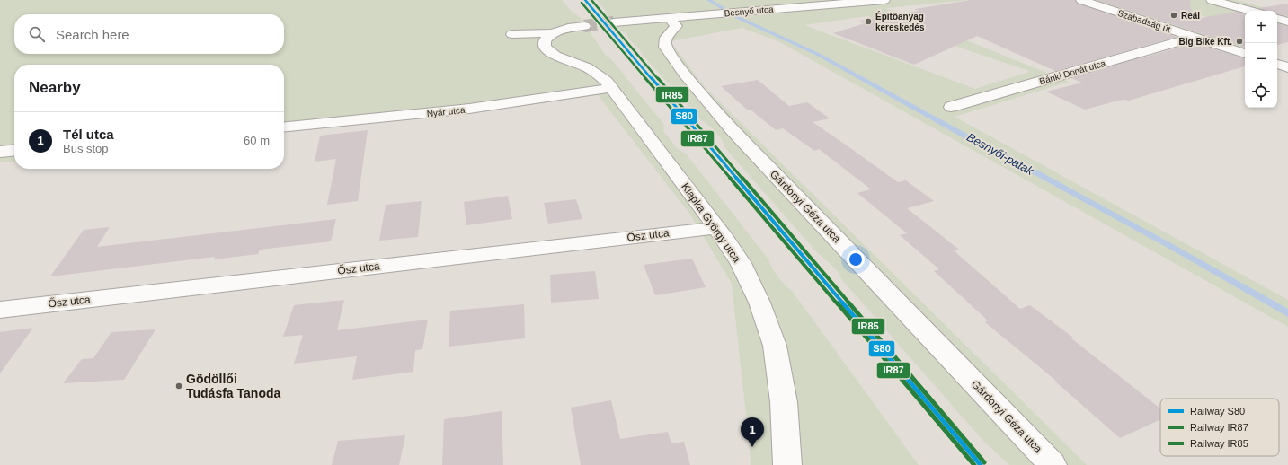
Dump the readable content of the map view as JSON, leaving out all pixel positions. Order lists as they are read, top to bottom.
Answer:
{
  "streets": {
    "street": [
      "Besnyő utca",
      "Szabadság út",
      "Bánki Donát utca",
      "Nyár utca",
      "Gárdonyi Géza utca",
      "Klapka György utca",
      "Ősz utca"
    ]
  },
  "crossings": [
    ["Besnyő utca", "Gárdonyi Géza utca"],
    ["Szabadság út", "Bánki Donát utca"],
    ["Nyár utca", "Klapka György utca"],
    ["Klapka György utca", "Ősz utca"]
  ],
  "water": ["Besnyői-patak"],
  "places": [
    "Reál",
    "Építőanyag kereskedés",
    "Big Bike Kft.",
    "Gödöllői Tudásfa Tanoda"
  ],
  "lines": ["rail line S80", "rail line IR85", "rail line IR87"],
  "legend": ["Railway S80", "Railway IR87", "Railway IR85"],
  "page": {
    "map_buttons": ["+", "−"],
    "search": "Search here",
    "heading": "Nearby",
    "list": [
      {
        "mark": "1",
        "name": "Tél utca",
        "note": "Bus stop",
        "value": "60 m"
      }
    ],
    "pins": "1"
  }
}
